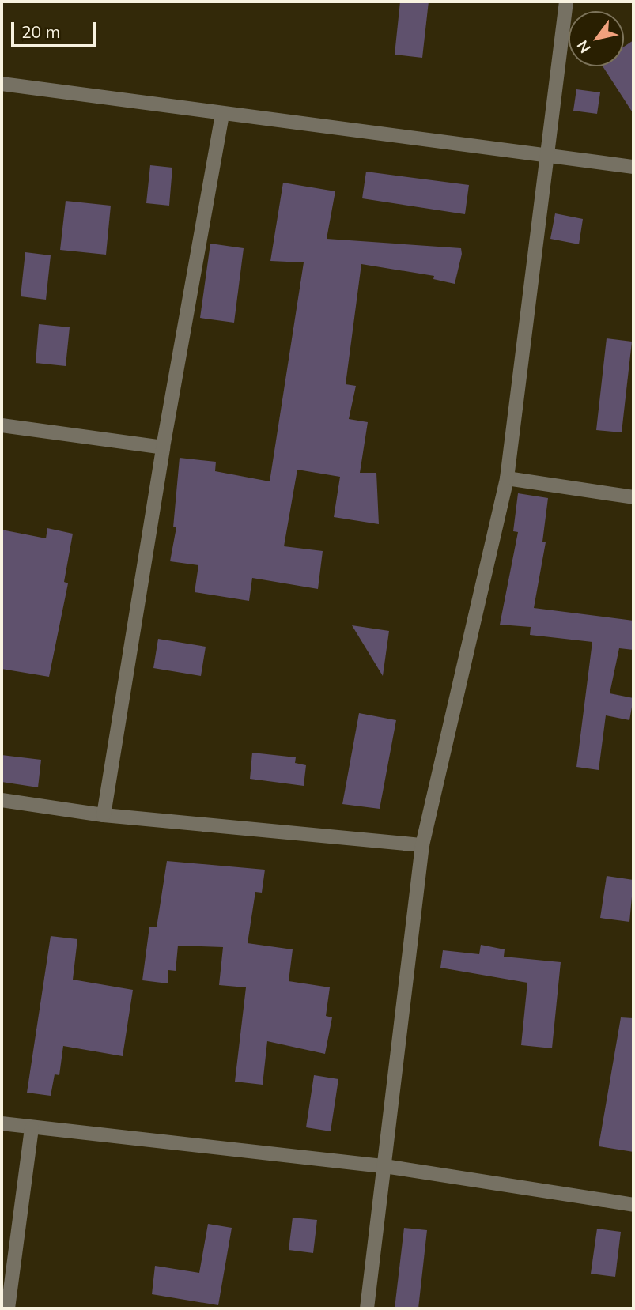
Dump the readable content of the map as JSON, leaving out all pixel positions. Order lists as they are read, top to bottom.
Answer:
{
  "scale_bar": "20 m",
  "north": "bottom left"
}
